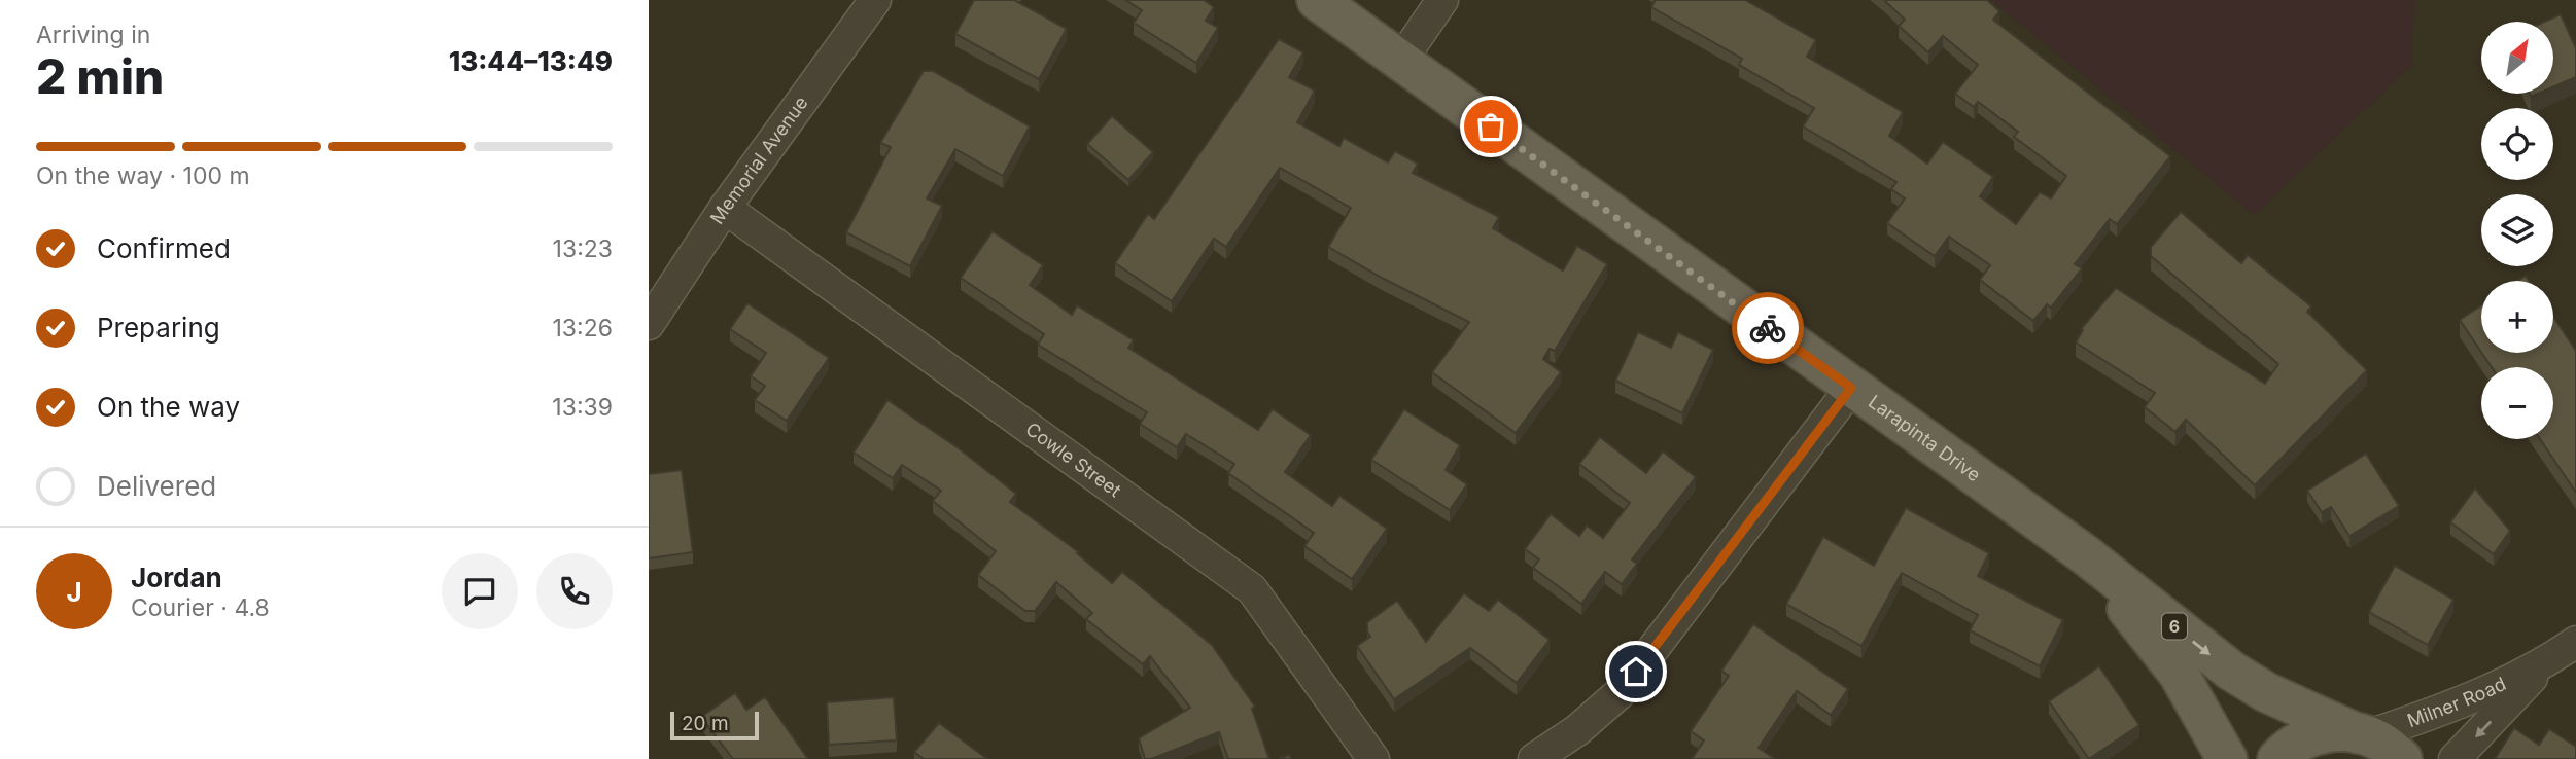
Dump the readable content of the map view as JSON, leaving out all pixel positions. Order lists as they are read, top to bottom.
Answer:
{
  "streets": {
    "main road": ["Larapinta Drive", "6"],
    "street": ["Memorial Avenue", "Cowle Street", "Milner Road"]
  },
  "crossings": [
    ["Memorial Avenue", "Cowle Street"],
    ["Larapinta Drive", "6"],
    ["Larapinta Drive", "Milner Road"],
    ["6", "Milner Road"]
  ],
  "scale_bar": "20 m",
  "north": "top right",
  "page": {
    "heading": ["2 min", "Arriving in", "13:44–13:49"],
    "panel": ["Jordan", "Courier · 4.8"],
    "map_buttons": ["+", "−"],
    "bar": "On the way · 100 m",
    "list": [
      ["Confirmed", "13:23"],
      ["Preparing", "13:26"],
      ["On the way", "13:39"],
      "Delivered"
    ],
    "round": "J",
    "scale": "20 m"
  }
}
